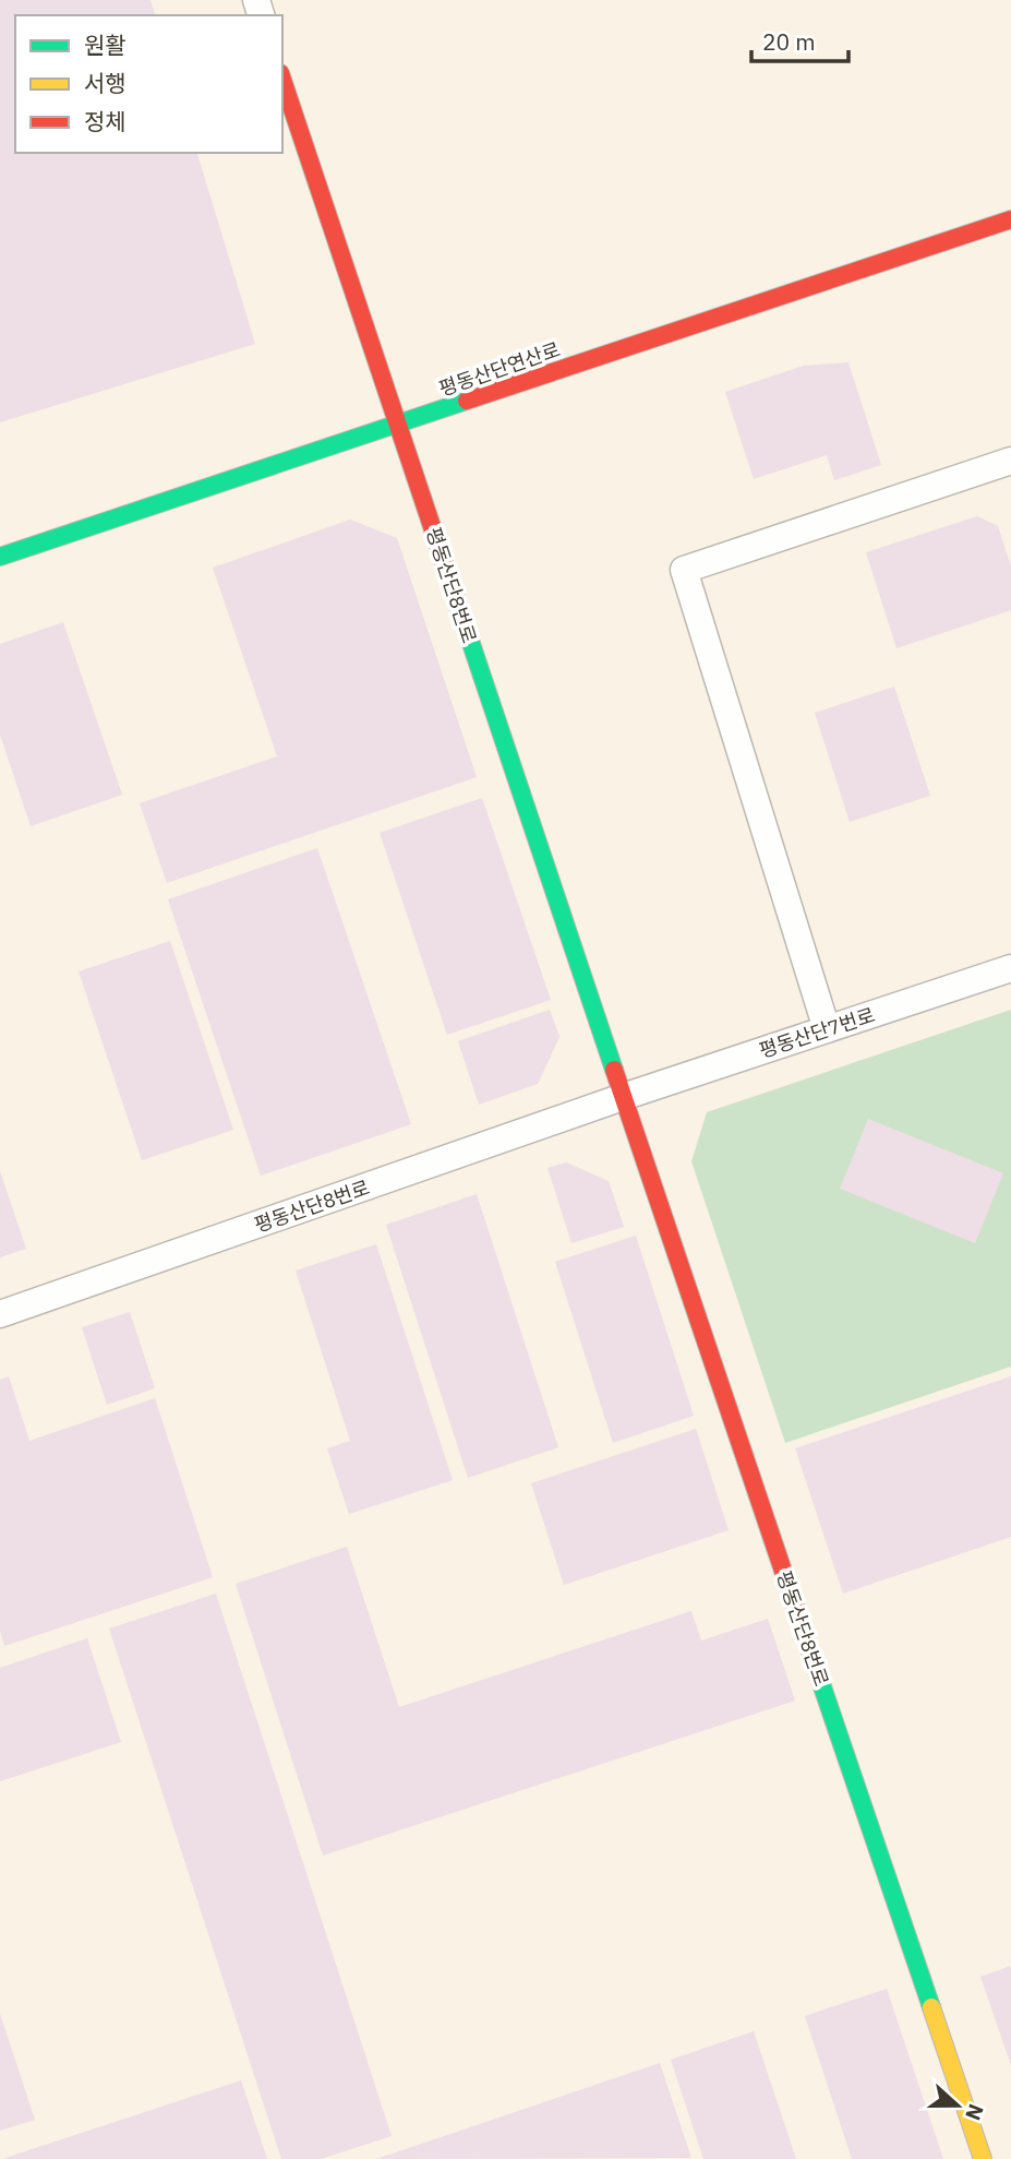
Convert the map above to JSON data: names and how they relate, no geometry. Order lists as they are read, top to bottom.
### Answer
{
  "streets": {
    "street": ["평동산단연산로", "평동산단8번로", "평동산단7번로"]
  },
  "crossings": [
    ["평동산단연산로", "평동산단8번로"],
    ["평동산단8번로", "평동산단7번로"]
  ],
  "legend": ["원활", "서행", "정체"],
  "scale_bar": "20 m",
  "north": "right"
}
